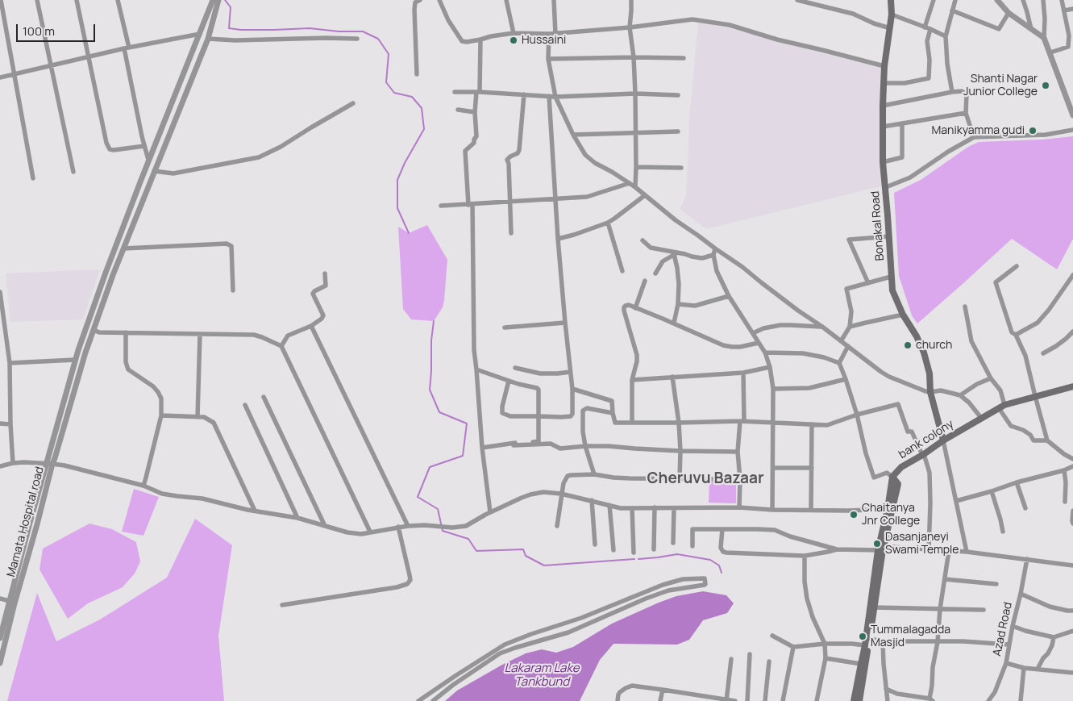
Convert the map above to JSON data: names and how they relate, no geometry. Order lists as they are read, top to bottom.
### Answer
{
  "streets": {
    "main road": ["Bonakal Road", "bank colony"],
    "street": ["Mamata Hospital road", "Azad Road"]
  },
  "crossings": [
    ["Bonakal Road", "bank colony"]
  ],
  "districts": ["Cheruvu Bazaar"],
  "water": ["Lakaram Lake Tankbund"],
  "places": [
    "Hussaini",
    "Shanti Nagar Junior College",
    "Manikyamma gudi",
    "church",
    "Chaitanya Jnr College",
    "Dasanjaneyi Swami Temple",
    "Tummalagadda Masjid"
  ],
  "scale_bar": "100 m"
}
